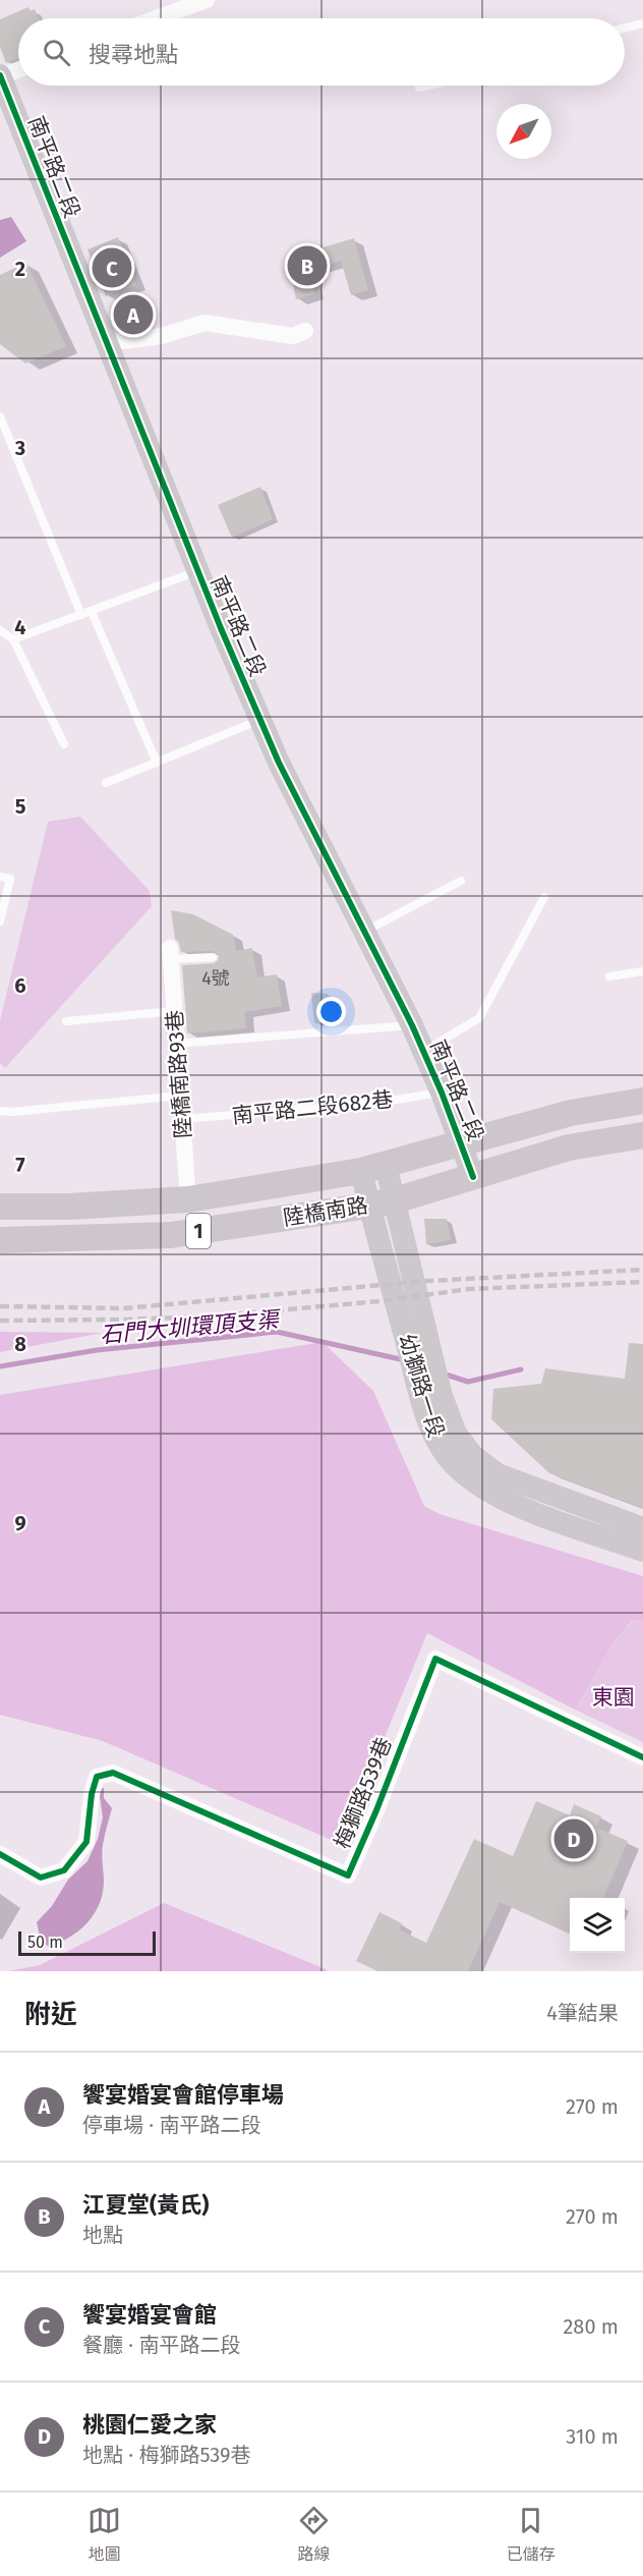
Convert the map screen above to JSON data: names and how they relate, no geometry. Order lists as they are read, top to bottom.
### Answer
{
  "streets": {
    "main road": ["陸橋南路", "1"],
    "street": [
      "南平路二段",
      "陸橋南路93巷",
      "幼獅路一段",
      "梅獅路539巷"
    ],
    "lane": ["南平路二段682巷"]
  },
  "crossings": [
    ["南平路二段", "南平路二段682巷"],
    ["南平路二段", "陸橋南路"],
    ["陸橋南路93巷", "南平路二段682巷"],
    ["陸橋南路93巷", "陸橋南路"],
    ["陸橋南路", "幼獅路一段"]
  ],
  "water": ["石門大圳環頂支渠"],
  "parks": ["東園"],
  "house_numbers": ["4號"],
  "scale_bar": "50 m",
  "north": "bottom left",
  "page": {
    "search": "搜尋地點",
    "pins": [
      "B",
      "C",
      "A",
      "D"
    ],
    "scale": "50 m",
    "heading": ["附近", "4筆結果"],
    "list": [
      {
        "mark": "A",
        "name": "饗宴婚宴會館停車場",
        "note": "停車場 · 南平路二段",
        "value": "270 m"
      },
      {
        "mark": "B",
        "name": "江夏堂(黃氏)",
        "note": "地點",
        "value": "270 m"
      },
      {
        "mark": "C",
        "name": "饗宴婚宴會館",
        "note": "餐廳 · 南平路二段",
        "value": "280 m"
      },
      {
        "mark": "D",
        "name": "桃園仁愛之家",
        "note": "地點 · 梅獅路539巷",
        "value": "310 m"
      }
    ],
    "nav": ["地圖", "路線", "已儲存"]
  },
  "grid": {
    "rows": [
      "2",
      "3",
      "4",
      "5",
      "6",
      "7",
      "8",
      "9"
    ]
  }
}
